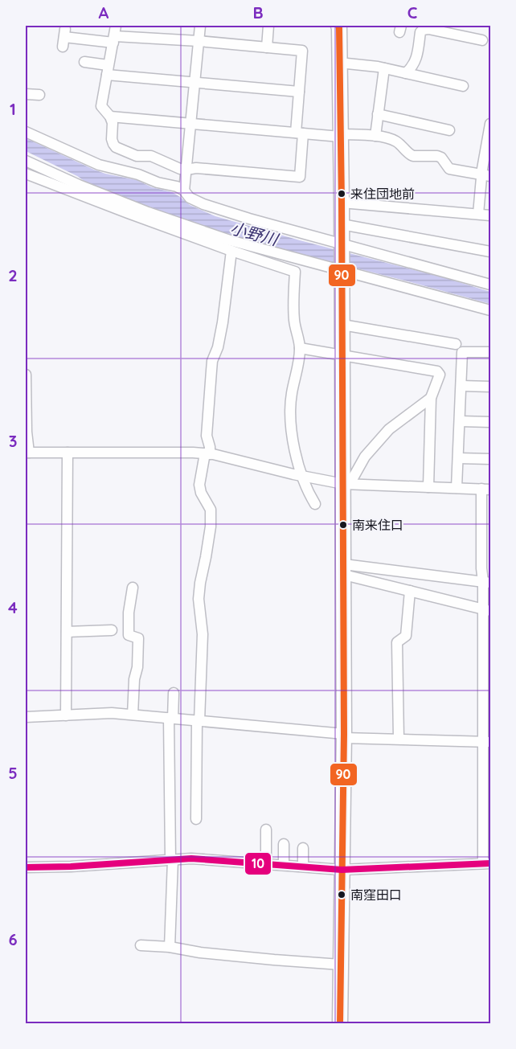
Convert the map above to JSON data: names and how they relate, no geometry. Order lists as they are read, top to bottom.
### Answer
{
  "water": ["小野川"],
  "places": ["来住団地前", "南来住口", "南窪田口"],
  "lines": ["transit line 90", "transit line 10"],
  "grid": {
    "columns": ["A", "B", "C"],
    "rows": [
      "1",
      "2",
      "3",
      "4",
      "5",
      "6"
    ]
  }
}
